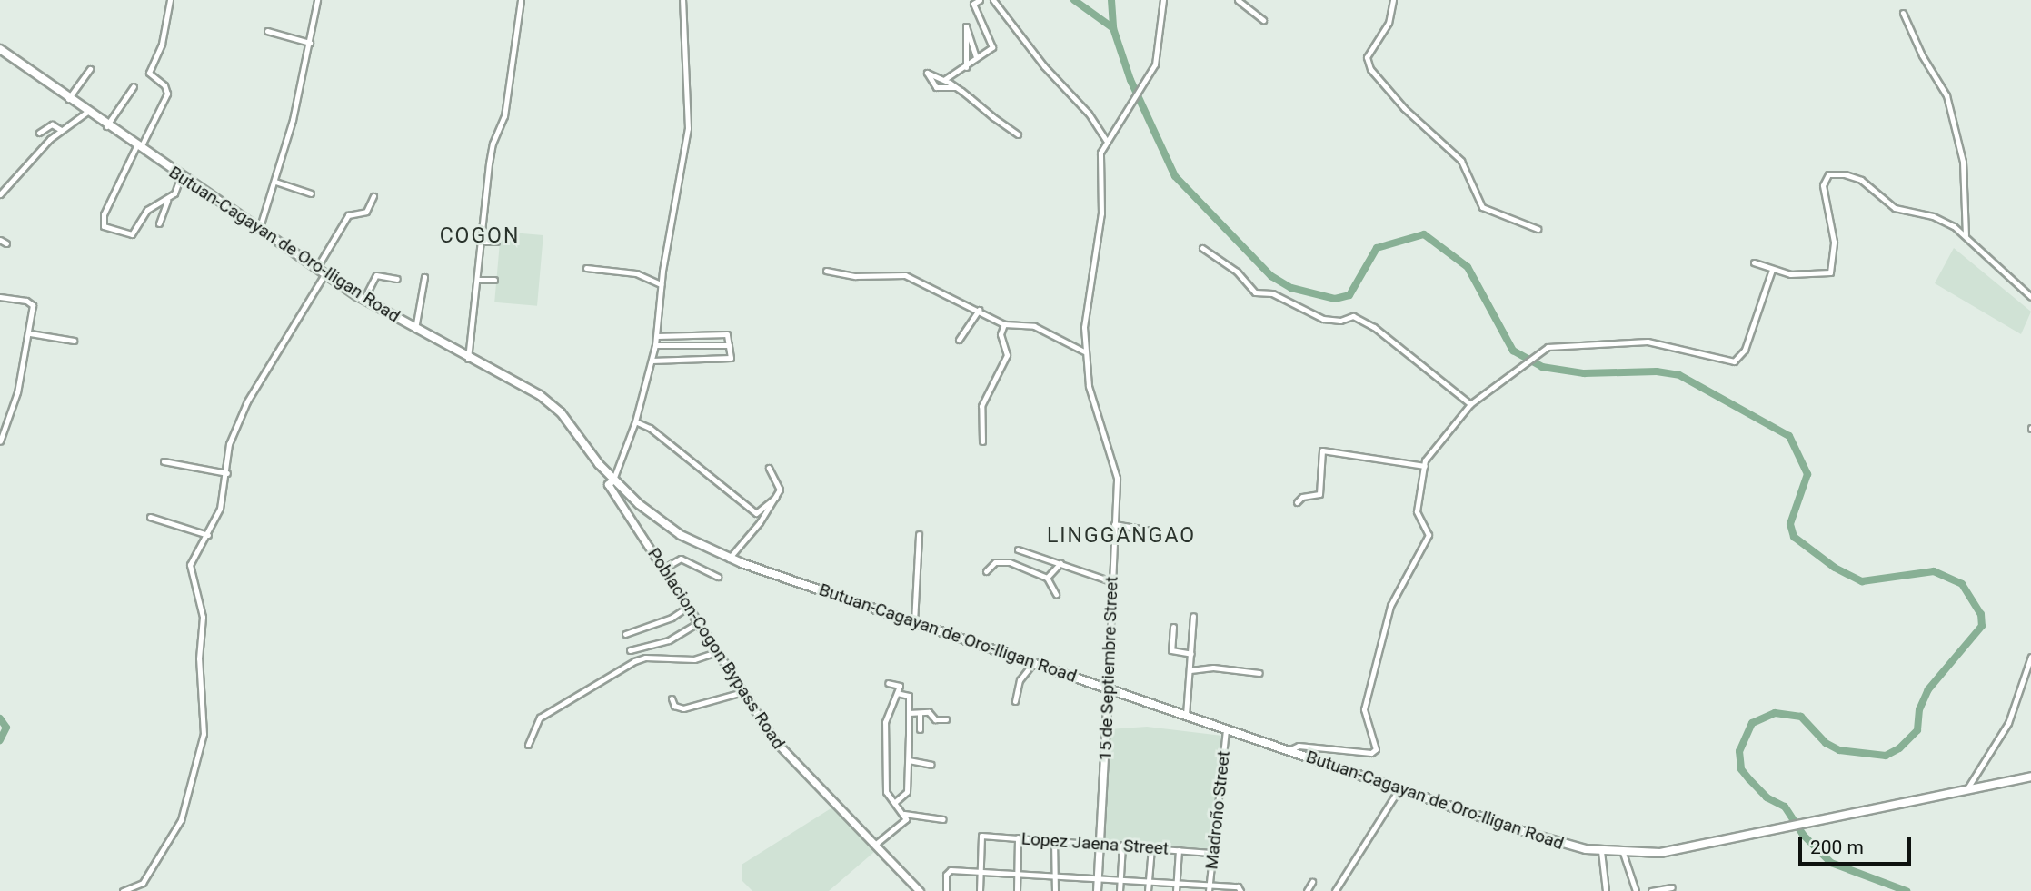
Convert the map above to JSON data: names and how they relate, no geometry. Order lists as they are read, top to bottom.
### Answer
{
  "streets": {
    "highway": ["Butuan-Cagayan de Oro-Iligan Road"],
    "main road": ["Poblacion-Cogon Bypass Road", "15 de Septiembre Street"],
    "street": ["Madroño Street", "Lopez Jaena Street"]
  },
  "crossings": [
    ["Butuan-Cagayan de Oro-Iligan Road", "Poblacion-Cogon Bypass Road"],
    ["Butuan-Cagayan de Oro-Iligan Road", "15 de Septiembre Street"],
    ["Butuan-Cagayan de Oro-Iligan Road", "Madroño Street"],
    ["15 de Septiembre Street", "Lopez Jaena Street"],
    ["Madroño Street", "Lopez Jaena Street"]
  ],
  "districts": ["COGON", "LINGGANGAO"],
  "scale_bar": "200 m"
}
